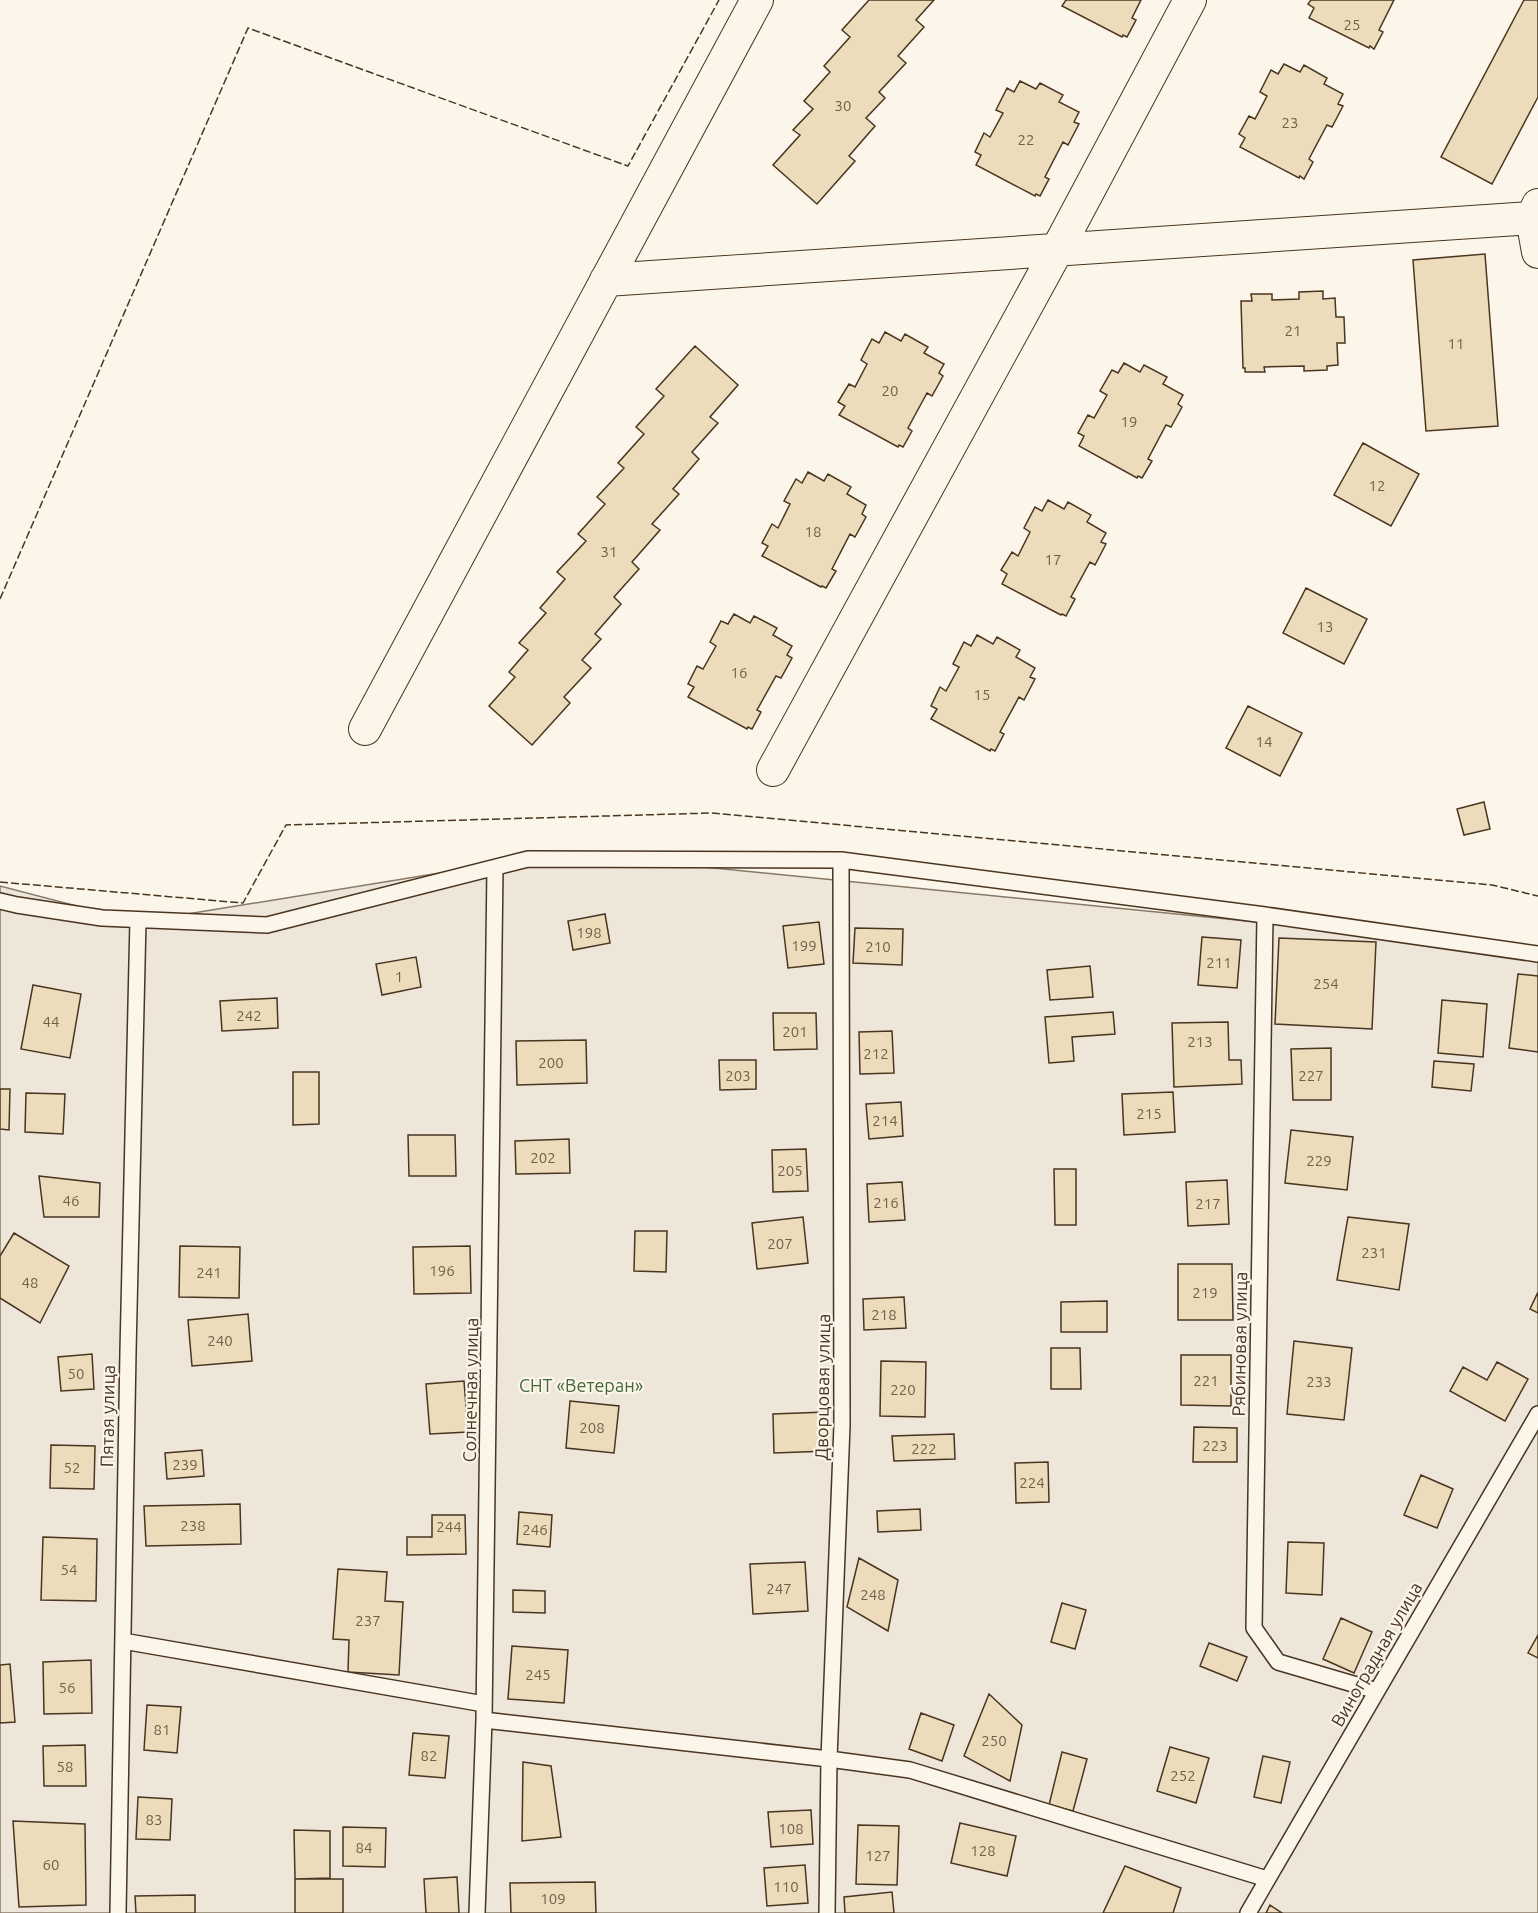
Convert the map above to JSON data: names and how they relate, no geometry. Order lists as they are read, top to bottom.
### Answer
{
  "streets": {
    "lane": [
      "Рябиновая улица",
      "Дворцовая улица",
      "Солнечная улица",
      "Пятая улица",
      "Виноградная улица"
    ]
  },
  "crossings": [
    ["Рябиновая улица", "Виноградная улица"]
  ],
  "parks": ["СНТ «Ветеран»"],
  "house_numbers": [
    "25",
    "30",
    "23",
    "22",
    "21",
    "11",
    "20",
    "19",
    "12",
    "18",
    "31",
    "17",
    "13",
    "16",
    "15",
    "14",
    "198",
    "199",
    "210",
    "211",
    "1",
    "254",
    "242",
    "44",
    "201",
    "213",
    "212",
    "200",
    "203",
    "227",
    "215",
    "214",
    "202",
    "229",
    "205",
    "46",
    "216",
    "217",
    "207",
    "231",
    "196",
    "241",
    "48",
    "219",
    "218",
    "240",
    "50",
    "221",
    "233",
    "220",
    "208",
    "223",
    "222",
    "239",
    "52",
    "224",
    "238",
    "244",
    "246",
    "54",
    "247",
    "248",
    "237",
    "245",
    "56",
    "81",
    "250",
    "82",
    "58",
    "252",
    "83",
    "108",
    "84",
    "128",
    "127",
    "60",
    "110",
    "109"
  ]
}
